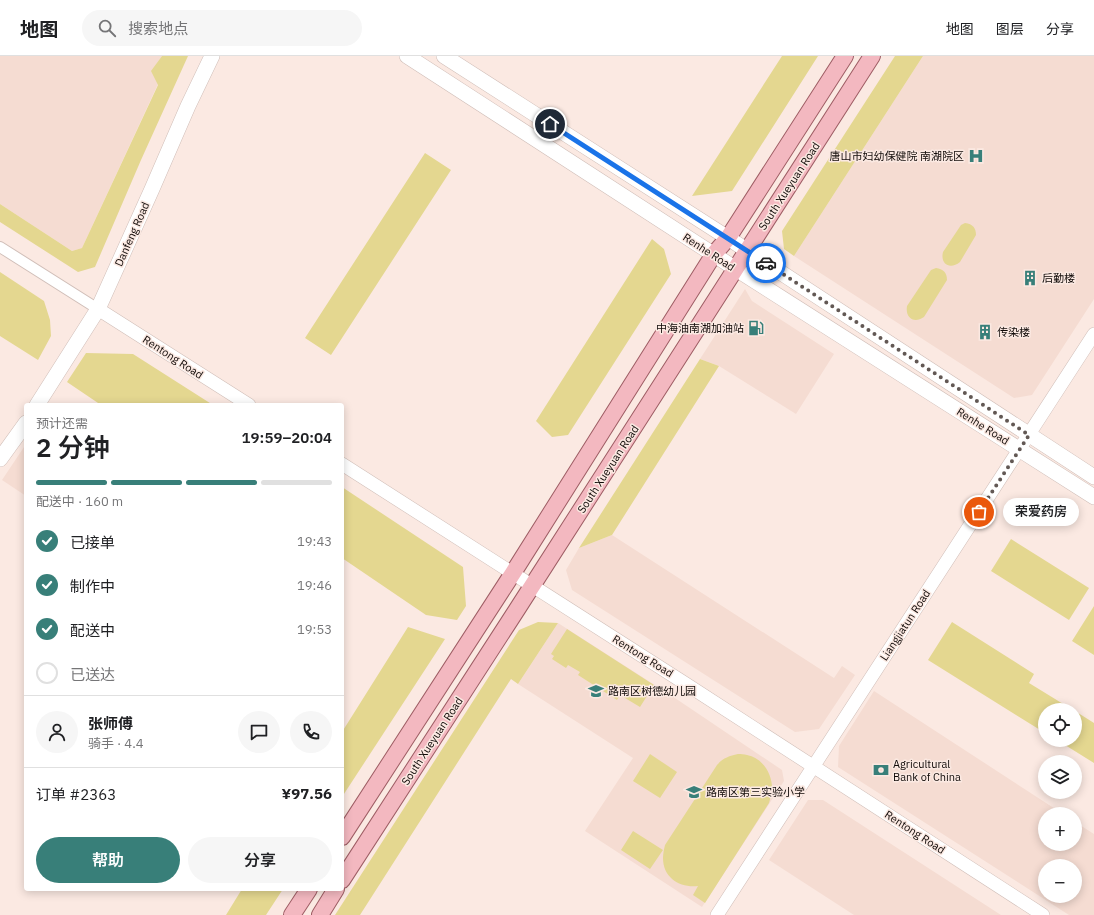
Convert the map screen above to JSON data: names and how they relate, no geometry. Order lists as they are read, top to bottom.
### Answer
{
  "streets": {
    "main road": ["South Xueyuan Road", "Danfeng Road", "Renhe Road"],
    "street": ["Rentong Road", "Liangjiatun Road"]
  },
  "crossings": [
    ["South Xueyuan Road", "Renhe Road"],
    ["South Xueyuan Road", "Rentong Road"],
    ["Danfeng Road", "Rentong Road"],
    ["Renhe Road", "Liangjiatun Road"],
    ["Rentong Road", "Liangjiatun Road"]
  ],
  "places": {
    "hospital": ["唐山市妇幼保健院 南湖院区"],
    "building": ["后勤楼", "传染楼"],
    "fuel station": ["中海油南湖加油站"],
    "other": ["荣爱药房"],
    "school or university": ["路南区树德幼儿园", "路南区第三实验小学"],
    "bank": ["Agricultural Bank of China"]
  },
  "page": {
    "header": "地图",
    "search": "搜索地点",
    "nav": ["地图", "图层", "分享"],
    "heading": ["2 分钟", "预计还需", "19:59–20:04"],
    "panel": [
      "张师傅",
      "骑手 · 4.4",
      "订单 #2363",
      "¥97.56"
    ],
    "bar": "配送中 · 160 m",
    "bubble": "荣爱药房",
    "list": [
      ["已接单", "19:43"],
      ["制作中", "19:46"],
      ["配送中", "19:53"],
      "已送达"
    ],
    "map_buttons": ["+", "−"],
    "buttons": ["帮助", "分享"]
  }
}
